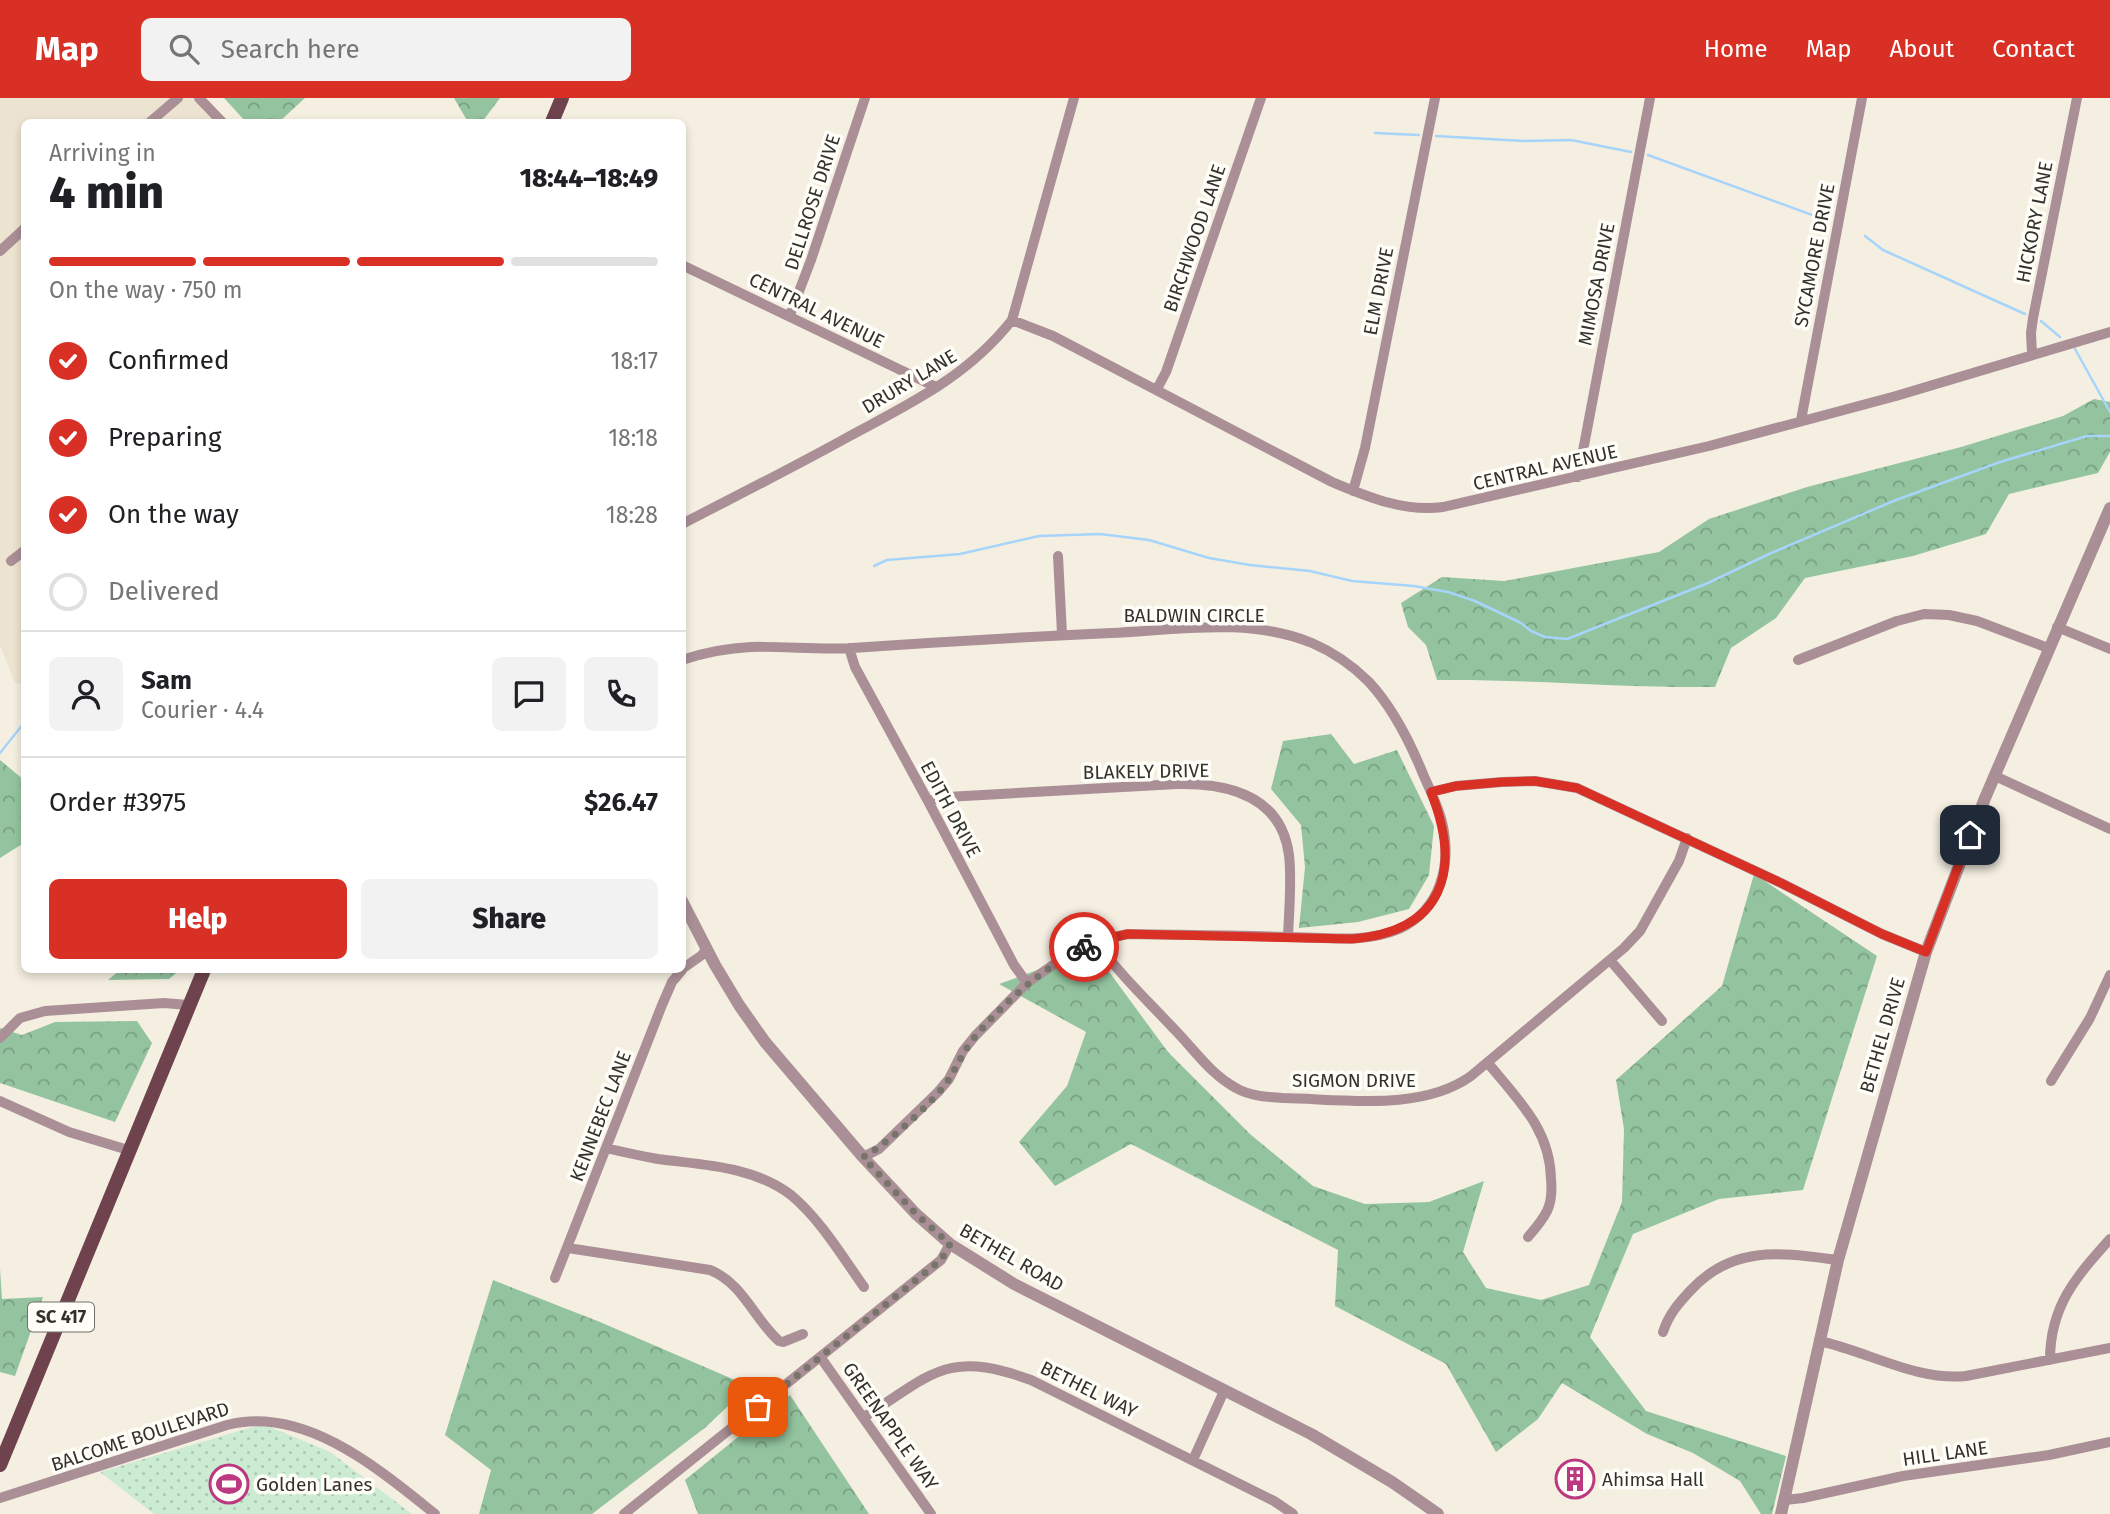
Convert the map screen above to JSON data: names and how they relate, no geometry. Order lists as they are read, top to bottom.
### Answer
{
  "streets": {
    "main road": ["SC 417"],
    "street": [
      "DELLROSE DRIVE",
      "HICKORY LANE",
      "BIRCHWOOD LANE",
      "SYCAMORE DRIVE",
      "MIMOSA DRIVE",
      "ELM DRIVE",
      "CENTRAL AVENUE",
      "DRURY LANE",
      "BALDWIN CIRCLE",
      "BLAKELY DRIVE",
      "EDITH DRIVE",
      "BETHEL DRIVE",
      "SIGMON DRIVE",
      "KENNEBEC LANE",
      "BETHEL ROAD",
      "BETHEL WAY",
      "GREENAPPLE WAY",
      "BALCOME BOULEVARD",
      "HILL LANE"
    ]
  },
  "crossings": [
    ["DELLROSE DRIVE", "CENTRAL AVENUE"],
    ["HICKORY LANE", "CENTRAL AVENUE"],
    ["BIRCHWOOD LANE", "CENTRAL AVENUE"],
    ["SYCAMORE DRIVE", "CENTRAL AVENUE"],
    ["MIMOSA DRIVE", "CENTRAL AVENUE"],
    ["ELM DRIVE", "CENTRAL AVENUE"],
    ["CENTRAL AVENUE", "DRURY LANE"],
    ["BALDWIN CIRCLE", "BLAKELY DRIVE"],
    ["BALDWIN CIRCLE", "EDITH DRIVE"],
    ["BALDWIN CIRCLE", "SIGMON DRIVE"],
    ["BALDWIN CIRCLE", "BETHEL ROAD"],
    ["BLAKELY DRIVE", "EDITH DRIVE"],
    ["BETHEL DRIVE", "HILL LANE"],
    ["KENNEBEC LANE", "BETHEL ROAD"],
    ["BETHEL WAY", "GREENAPPLE WAY"]
  ],
  "places": {
    "building": ["Ahimsa Hall"],
    "sports": ["Golden Lanes"]
  },
  "page": {
    "header": "Map",
    "search": "Search here",
    "nav": [
      "Home",
      "Map",
      "About",
      "Contact"
    ],
    "heading": ["4 min", "Arriving in", "18:44–18:49"],
    "panel": [
      "Sam",
      "Courier · 4.4",
      "Order #3975",
      "$26.47"
    ],
    "bar": "On the way · 750 m",
    "list": [
      ["Confirmed", "18:17"],
      ["Preparing", "18:18"],
      ["On the way", "18:28"],
      "Delivered"
    ],
    "buttons": ["Help", "Share"]
  }
}
